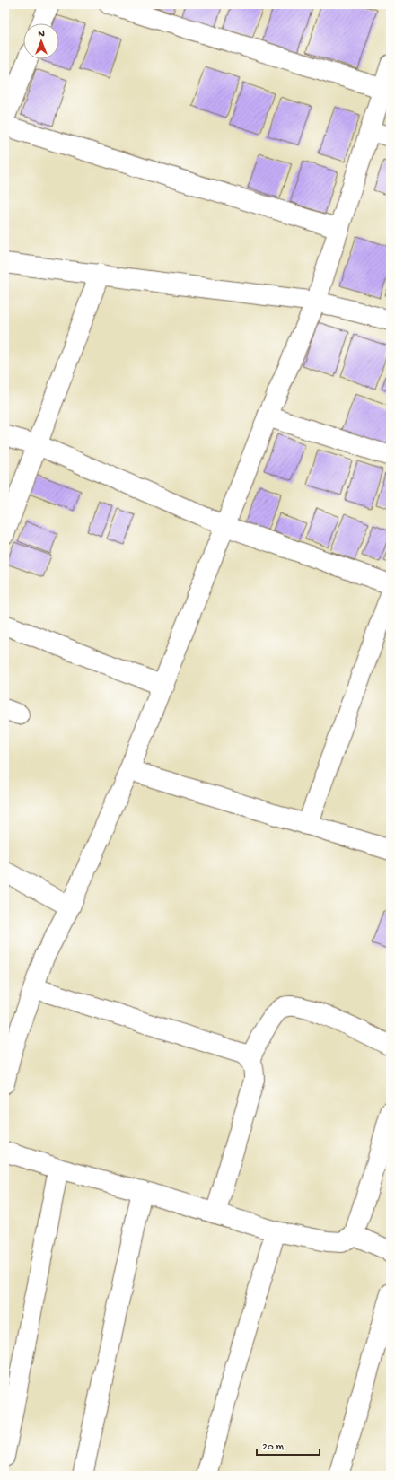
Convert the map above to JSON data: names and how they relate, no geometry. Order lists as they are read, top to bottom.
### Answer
{
  "scale_bar": "20 m",
  "north": "top"
}
